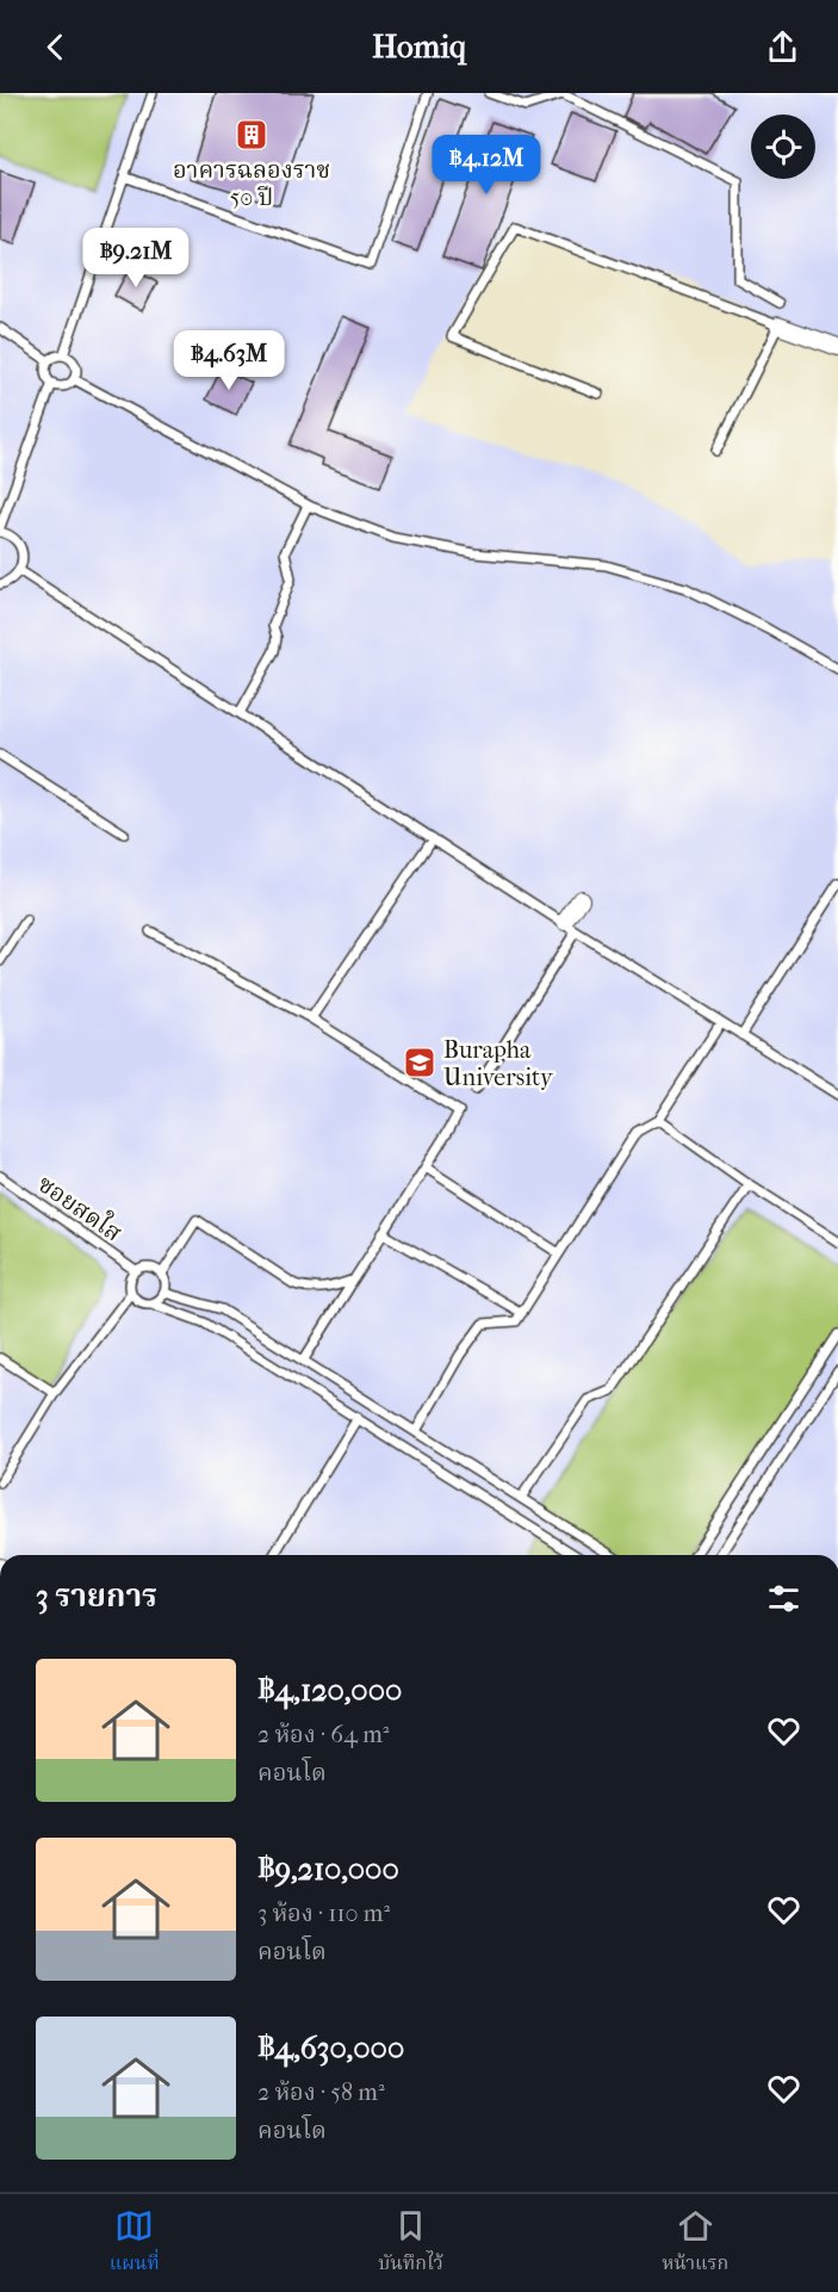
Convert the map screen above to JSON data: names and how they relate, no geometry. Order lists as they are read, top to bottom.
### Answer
{
  "streets": {
    "lane": ["ซอยสดใส"]
  },
  "places": {
    "building": ["อาคารฉลองราช 50 ปี"],
    "school or university": ["Burapha University"]
  },
  "page": {
    "header": "Homiq",
    "price": ["฿4.12M", "฿9.21M", "฿4.63M"],
    "heading": "3 รายการ",
    "list": [
      {
        "name": "฿4,120,000",
        "note": "2 ห้อง · 64 m² · คอนโด"
      },
      {
        "name": "฿9,210,000",
        "note": "3 ห้อง · 110 m² · คอนโด"
      },
      {
        "name": "฿4,630,000",
        "note": "2 ห้อง · 58 m² · คอนโด"
      }
    ],
    "tabs": ["แผนที่", "บันทึกไว้", "หน้าแรก"]
  }
}
